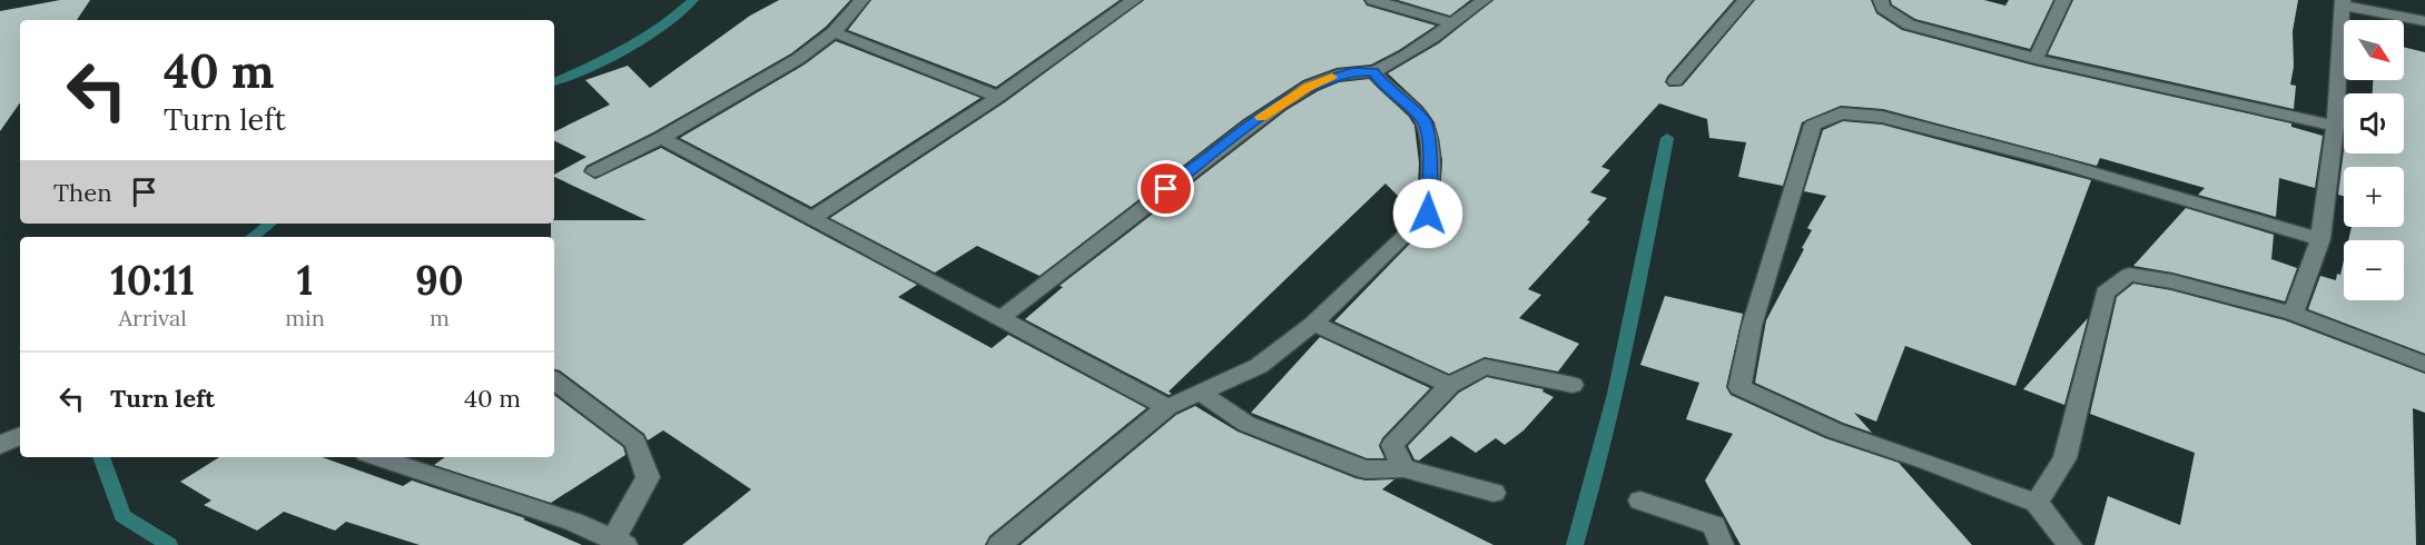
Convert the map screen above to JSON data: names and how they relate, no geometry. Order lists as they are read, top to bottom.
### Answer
{
  "north": "bottom right",
  "page": {
    "map_buttons": ["+", "−"],
    "turn": ["40 m", "Turn left"],
    "then": "Then",
    "eta": [
      "10:11",
      "Arrival",
      "1",
      "min",
      "90",
      "m"
    ],
    "list": [
      {
        "name": "Turn left",
        "value": "40 m"
      }
    ]
  }
}
